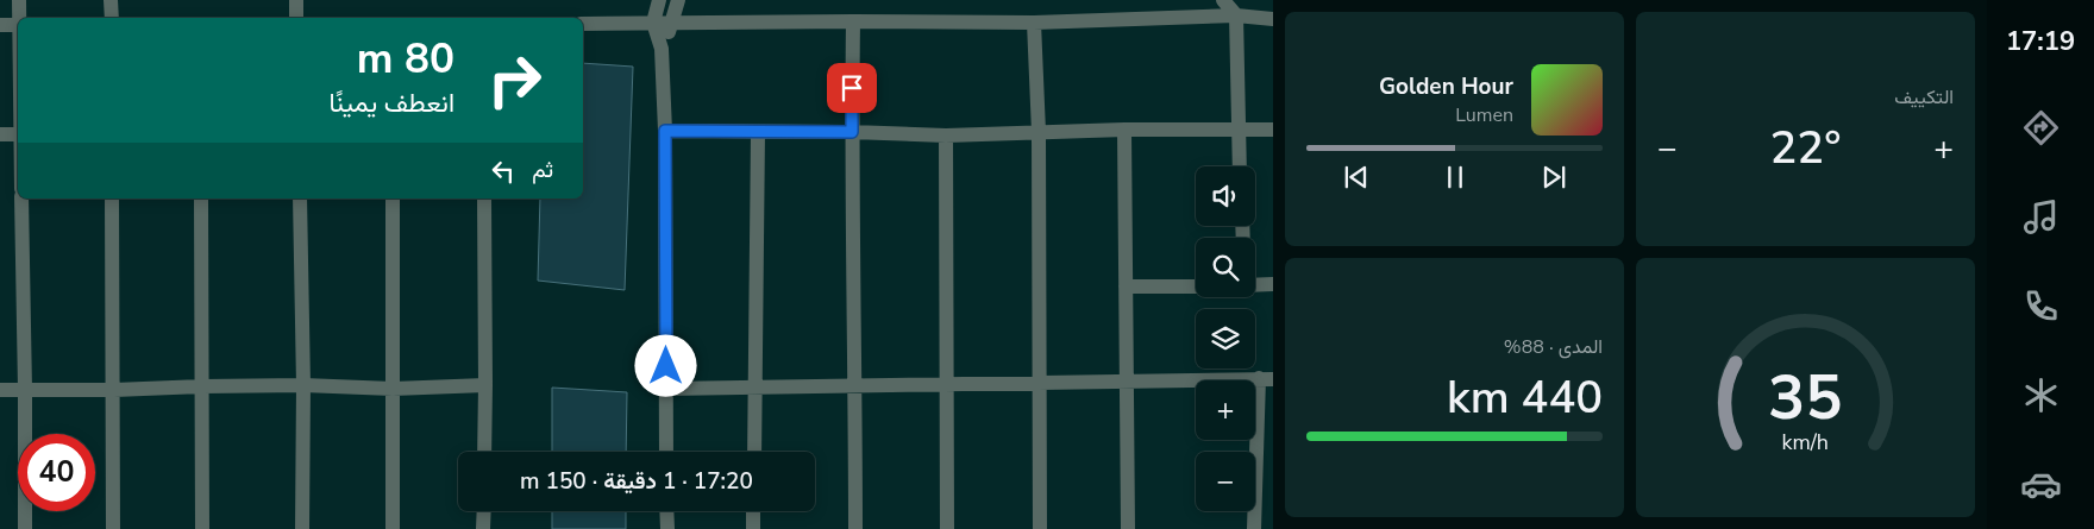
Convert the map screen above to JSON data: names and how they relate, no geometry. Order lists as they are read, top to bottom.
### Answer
{
  "page": {
    "tabs": "17:19",
    "tile": [
      "التكييف",
      ["المدى · 88%", "440 km"]
    ],
    "turn": ["80 m", "انعطف يمينًا"],
    "song": ["Golden Hour", "Lumen"],
    "heat": ["−", "22°", "+"],
    "then": "ثم",
    "map_buttons": ["+", "−"],
    "limit": "40",
    "trip": "17:20 · 1 دقيقة · 150 m",
    "gauge": ["35", "km/h"]
  }
}
